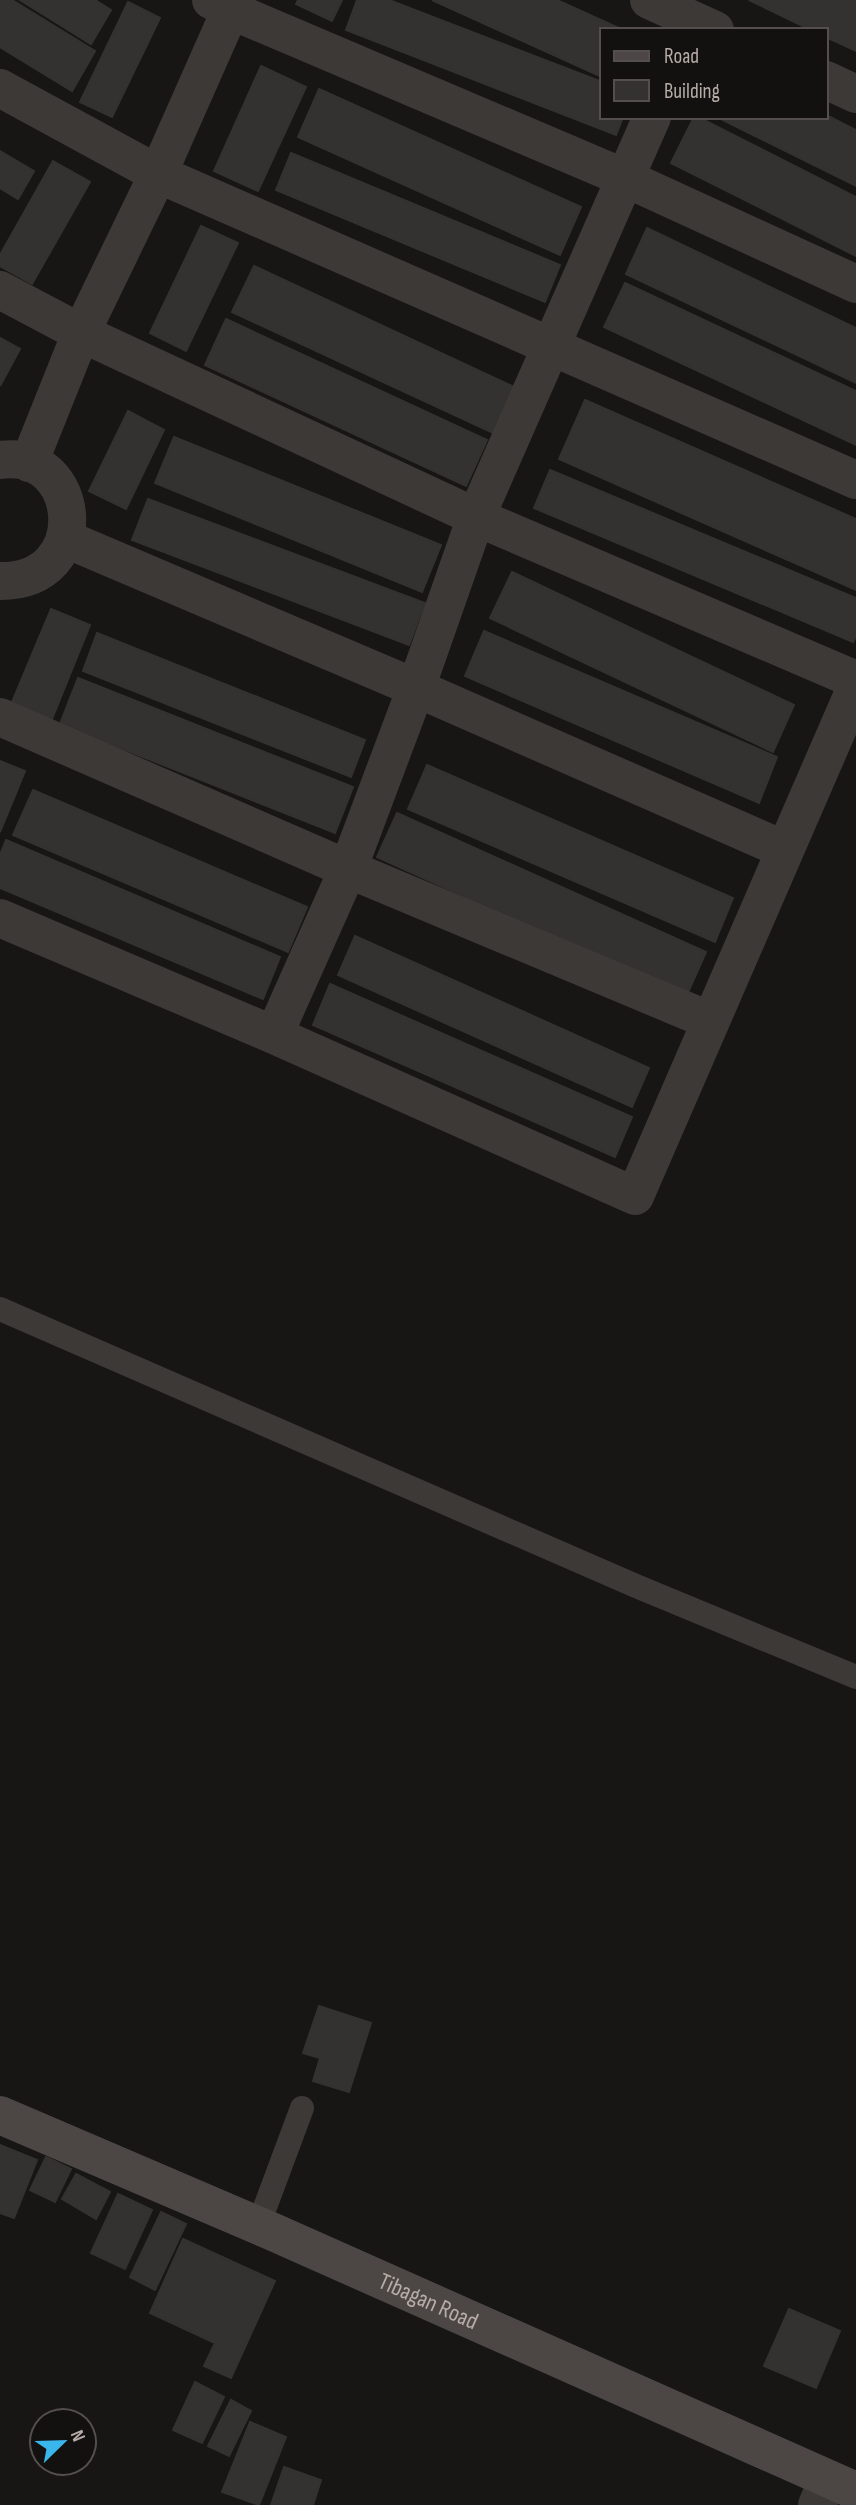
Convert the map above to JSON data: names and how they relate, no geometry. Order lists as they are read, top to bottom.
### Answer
{
  "streets": {
    "main road": ["Tibagan Road"]
  },
  "legend": ["Road", "Building"],
  "north": "top right"
}
